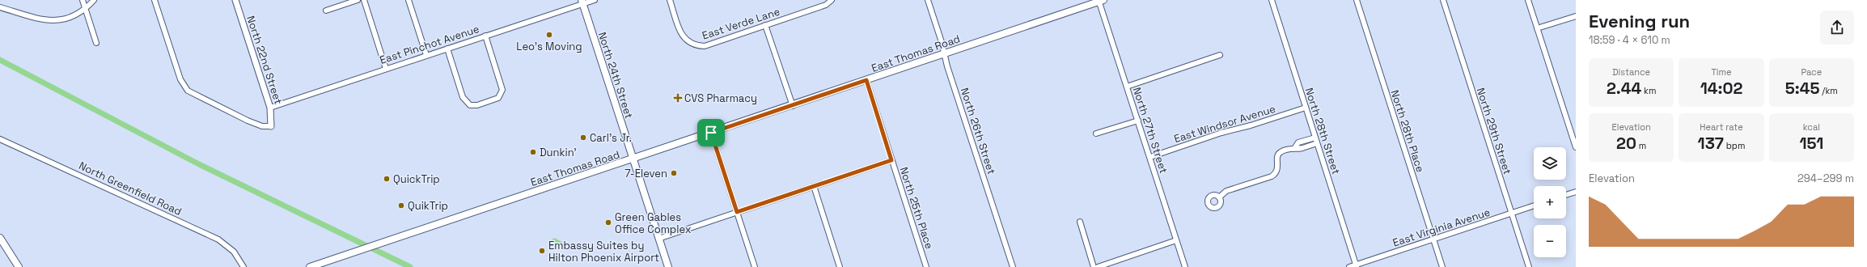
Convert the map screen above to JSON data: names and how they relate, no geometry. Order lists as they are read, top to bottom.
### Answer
{
  "streets": {
    "main road": ["East Thomas Road", "North 24th Street"],
    "street": [
      "East Verde Lane",
      "East Pinchot Avenue",
      "North 22nd Street",
      "East Windsor Avenue",
      "North 27th Street",
      "North 26th Street",
      "North 28th Street",
      "North 28th Place",
      "North 29th Street",
      "North Greenfield Road",
      "North 25th Place",
      "East Virginia Avenue"
    ]
  },
  "crossings": [
    ["East Pinchot Avenue", "North 22nd Street"],
    ["East Pinchot Avenue", "North 24th Street"],
    ["East Thomas Road", "North 24th Street"],
    ["East Thomas Road", "North 27th Street"],
    ["East Thomas Road", "North 26th Street"],
    ["East Thomas Road", "North 25th Place"],
    ["East Windsor Avenue", "North 27th Street"],
    ["East Windsor Avenue", "North 28th Street"],
    ["North 28th Street", "East Virginia Avenue"],
    ["North 28th Place", "East Virginia Avenue"],
    ["North 29th Street", "East Virginia Avenue"]
  ],
  "places": {
    "other": [
      "Leo's Moving",
      "Carl's Jr.",
      "Dunkin'",
      "7-Eleven",
      "QuickTrip",
      "QuikTrip",
      "Green Gables Office Complex",
      "Embassy Suites by Hilton Phoenix Airport"
    ],
    "health": ["CVS Pharmacy"]
  },
  "page": {
    "heading": ["Evening run", "18:59 · 4 × 610 m"],
    "stats": [
      ["Distance", "2.44 km"],
      ["Time", "14:02"],
      ["Pace", "5:45 /km"],
      ["Elevation", "20 m"],
      ["Heart rate", "137 bpm"],
      ["kcal", "151"]
    ],
    "map_buttons": ["+", "−"],
    "chart": ["Elevation", "294–299 m"]
  }
}
